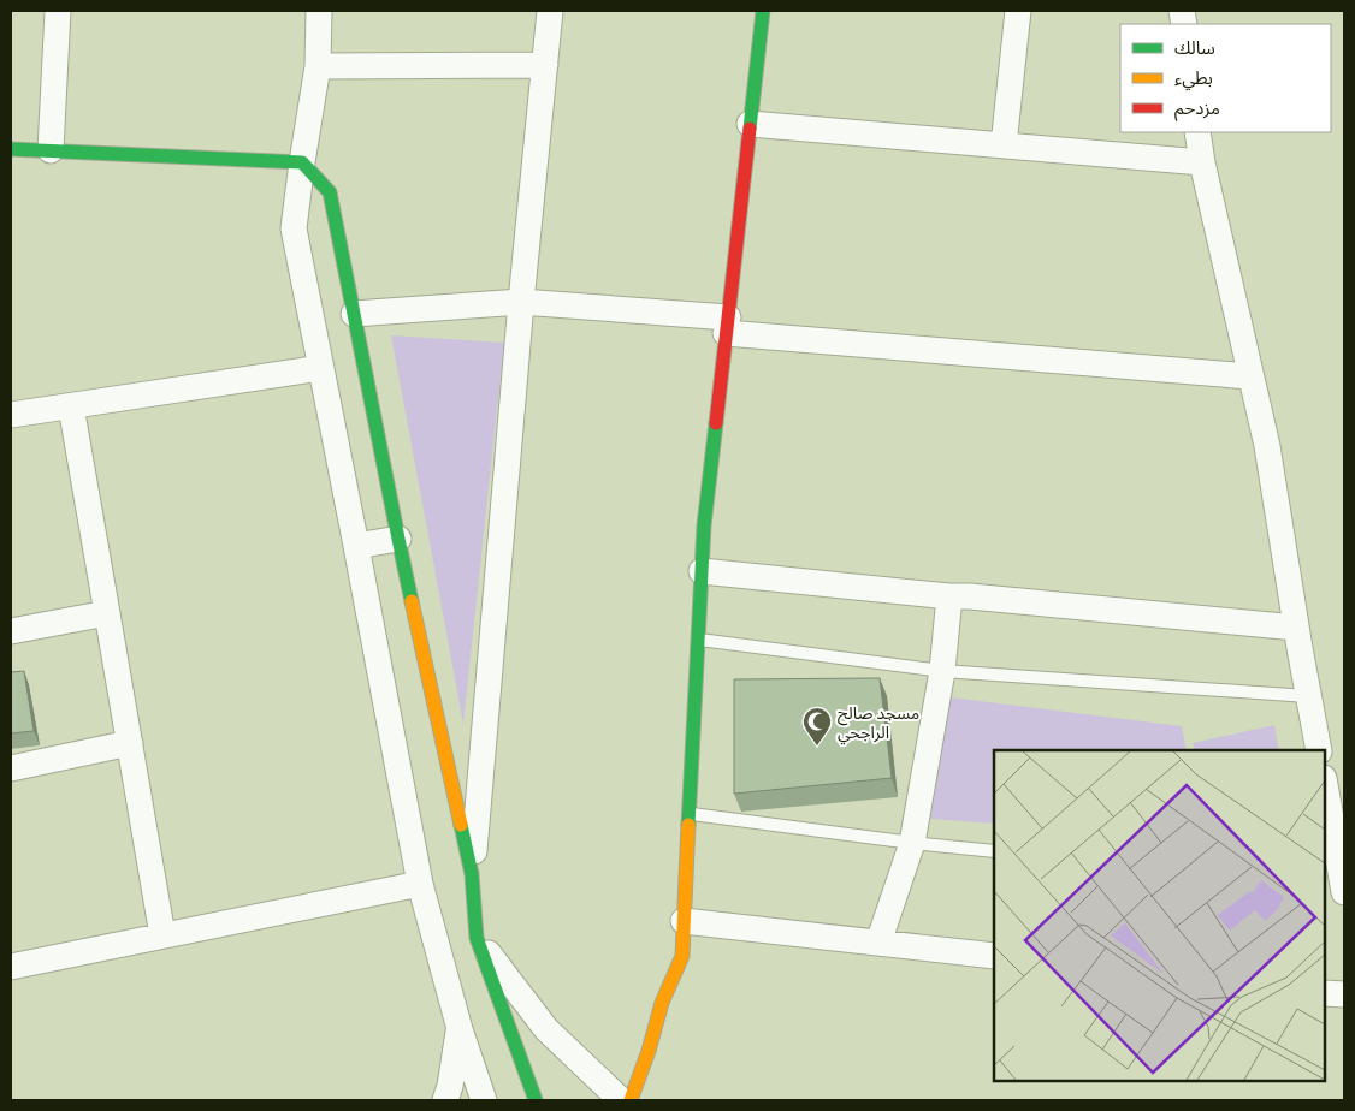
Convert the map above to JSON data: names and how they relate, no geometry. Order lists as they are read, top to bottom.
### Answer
{
  "places": {
    "mosque": ["مسجد صالح الراجحي"]
  },
  "legend": ["سالك", "بطيء", "مزدحم"]
}
